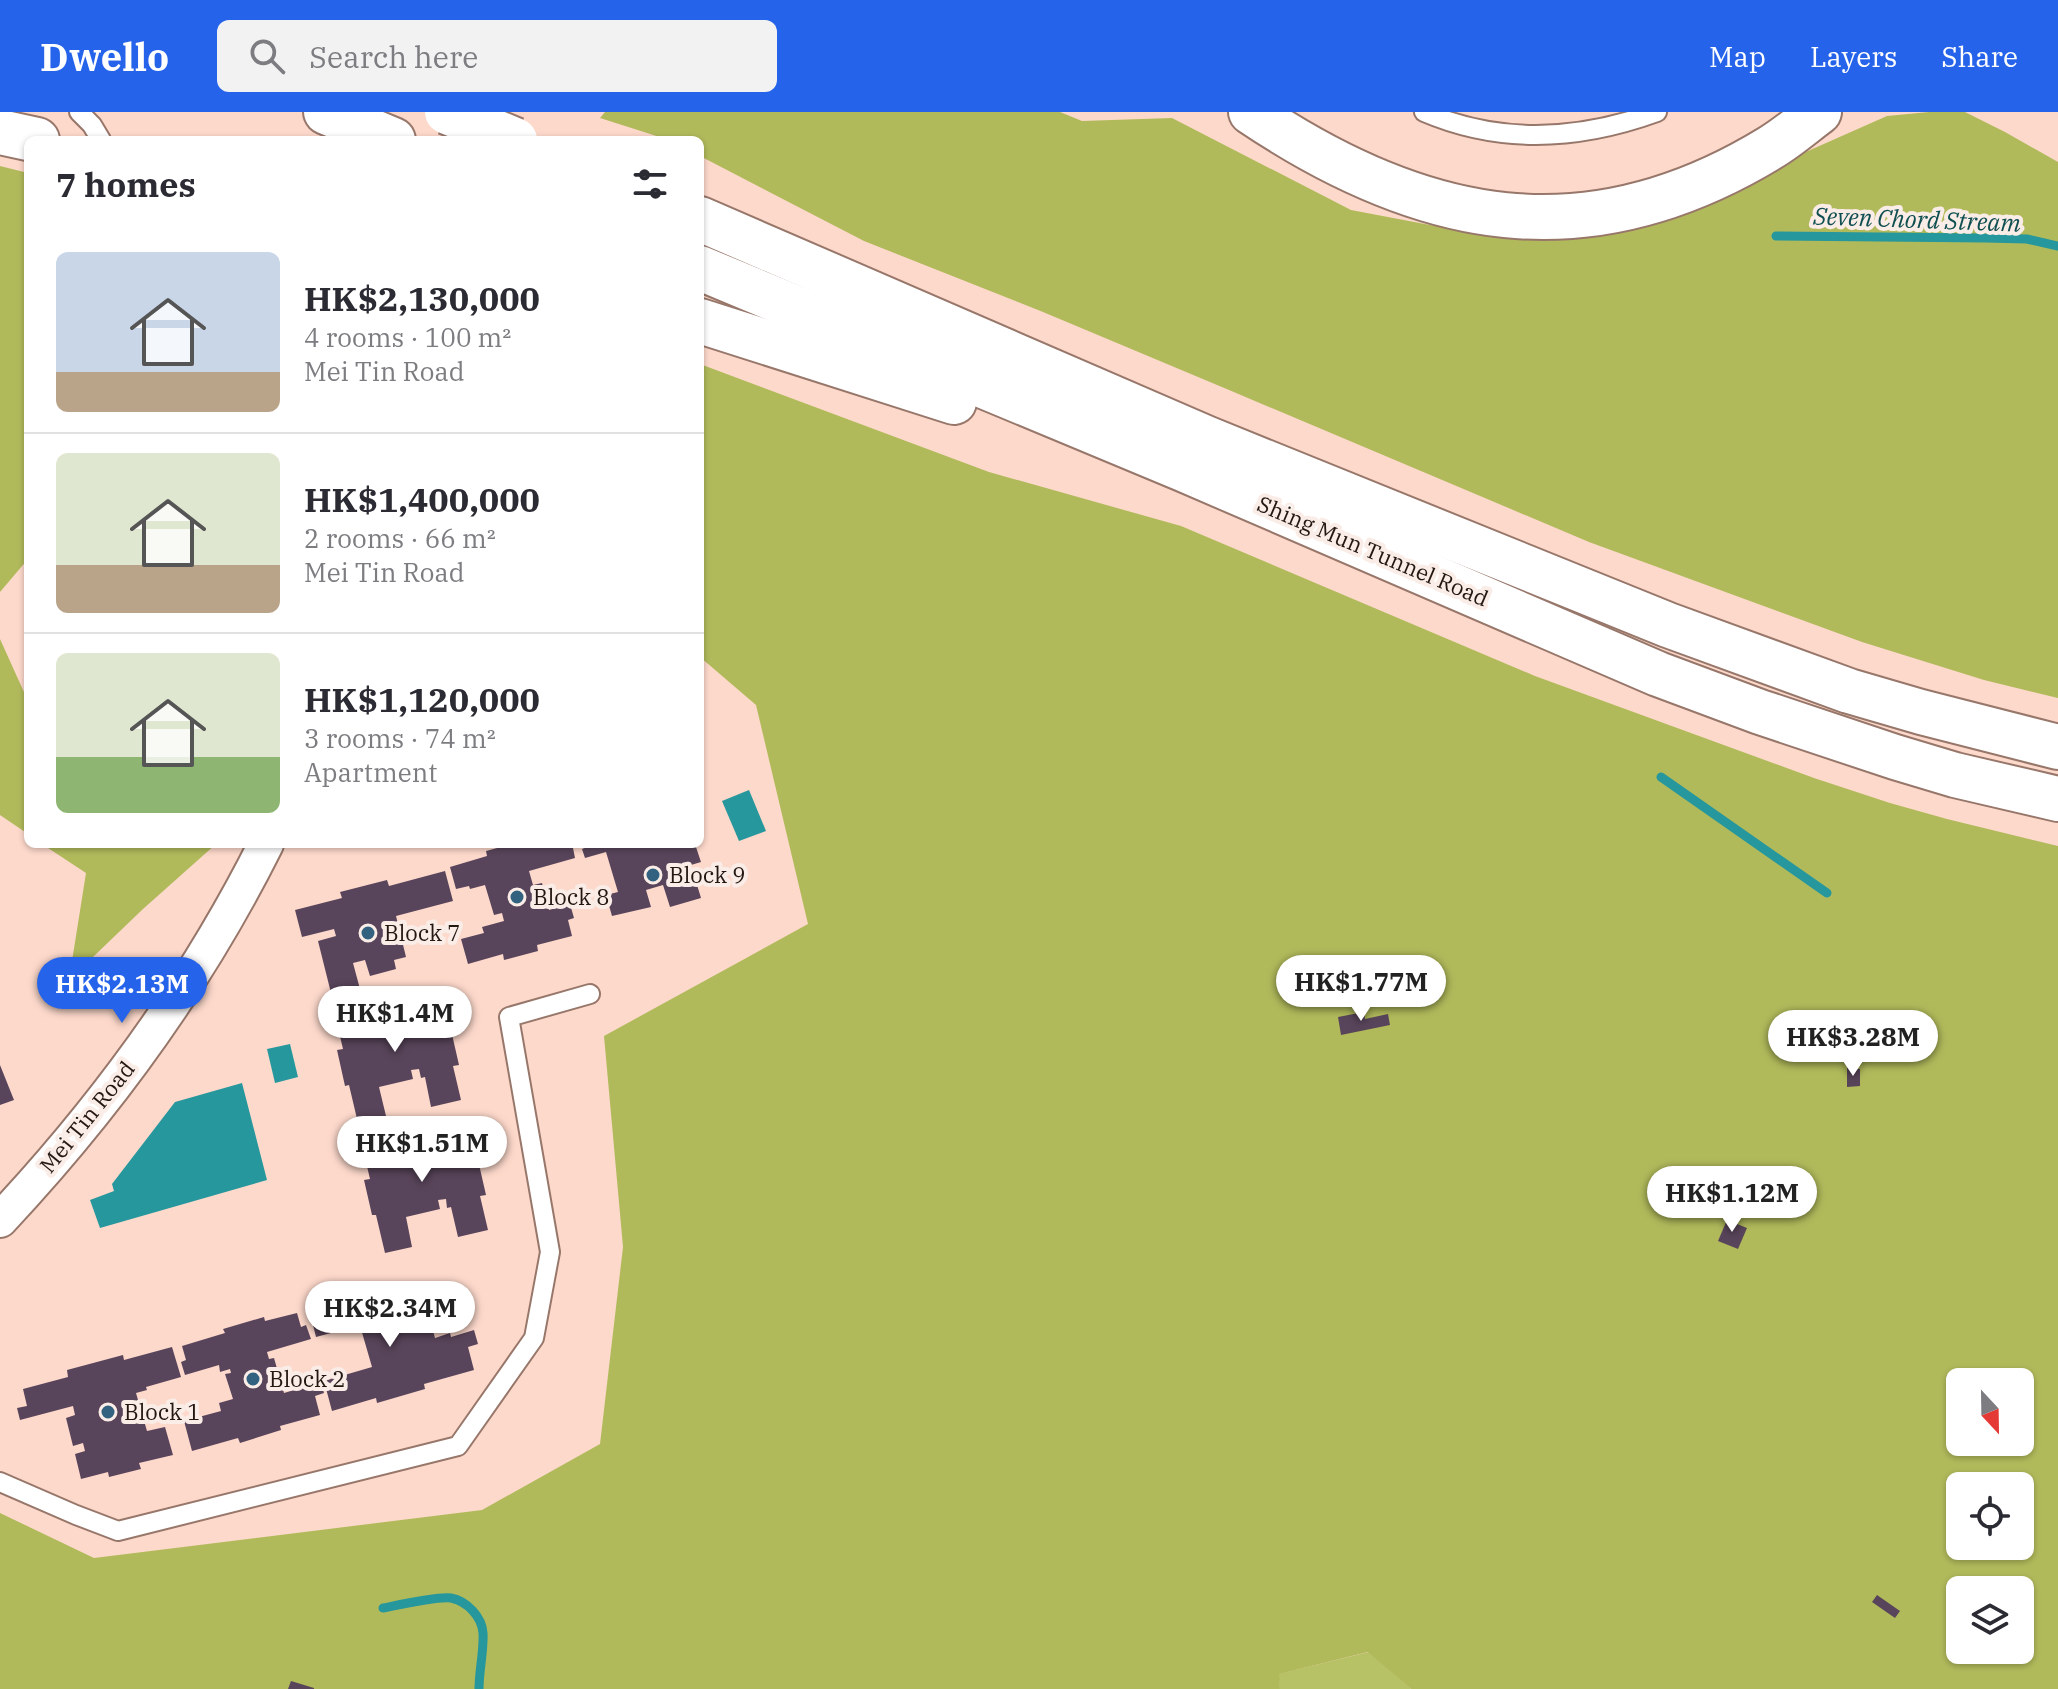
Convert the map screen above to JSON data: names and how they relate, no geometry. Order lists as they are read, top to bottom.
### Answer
{
  "streets": {
    "main road": ["Shing Mun Tunnel Road"],
    "street": ["Mei Tin Road"]
  },
  "water": ["Seven Chord Stream"],
  "places": [
    "Block 9",
    "Block 8",
    "Block 7",
    "Block 2",
    "Block 1"
  ],
  "north": "bottom",
  "page": {
    "header": "Dwello",
    "search": "Search here",
    "nav": ["Map", "Layers", "Share"],
    "heading": "7 homes",
    "list": [
      {
        "name": "HK$2,130,000",
        "note": "4 rooms · 100 m² · Mei Tin Road"
      },
      {
        "name": "HK$1,400,000",
        "note": "2 rooms · 66 m² · Mei Tin Road"
      },
      {
        "name": "HK$1,120,000",
        "note": "3 rooms · 74 m² · Apartment"
      }
    ],
    "price": [
      "HK$1.77M",
      "HK$2.13M",
      "HK$1.4M",
      "HK$3.28M",
      "HK$1.51M",
      "HK$1.12M",
      "HK$2.34M"
    ]
  }
}
